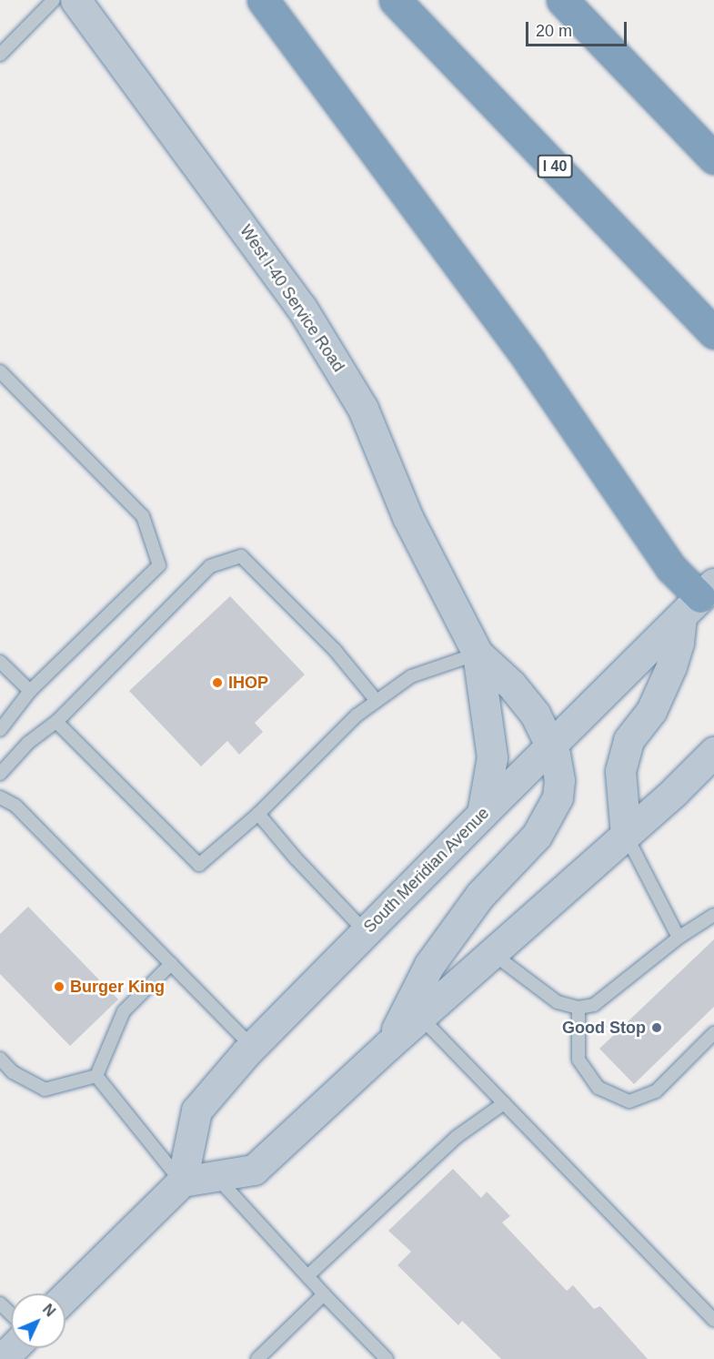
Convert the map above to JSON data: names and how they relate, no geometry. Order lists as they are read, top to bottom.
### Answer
{
  "streets": {
    "highway": ["I 40"],
    "main road": ["West I-40 Service Road", "South Meridian Avenue"]
  },
  "crossings": [
    ["West I-40 Service Road", "South Meridian Avenue"]
  ],
  "places": ["IHOP", "Burger King", "Good Stop"],
  "scale_bar": "20 m",
  "north": "top right"
}
